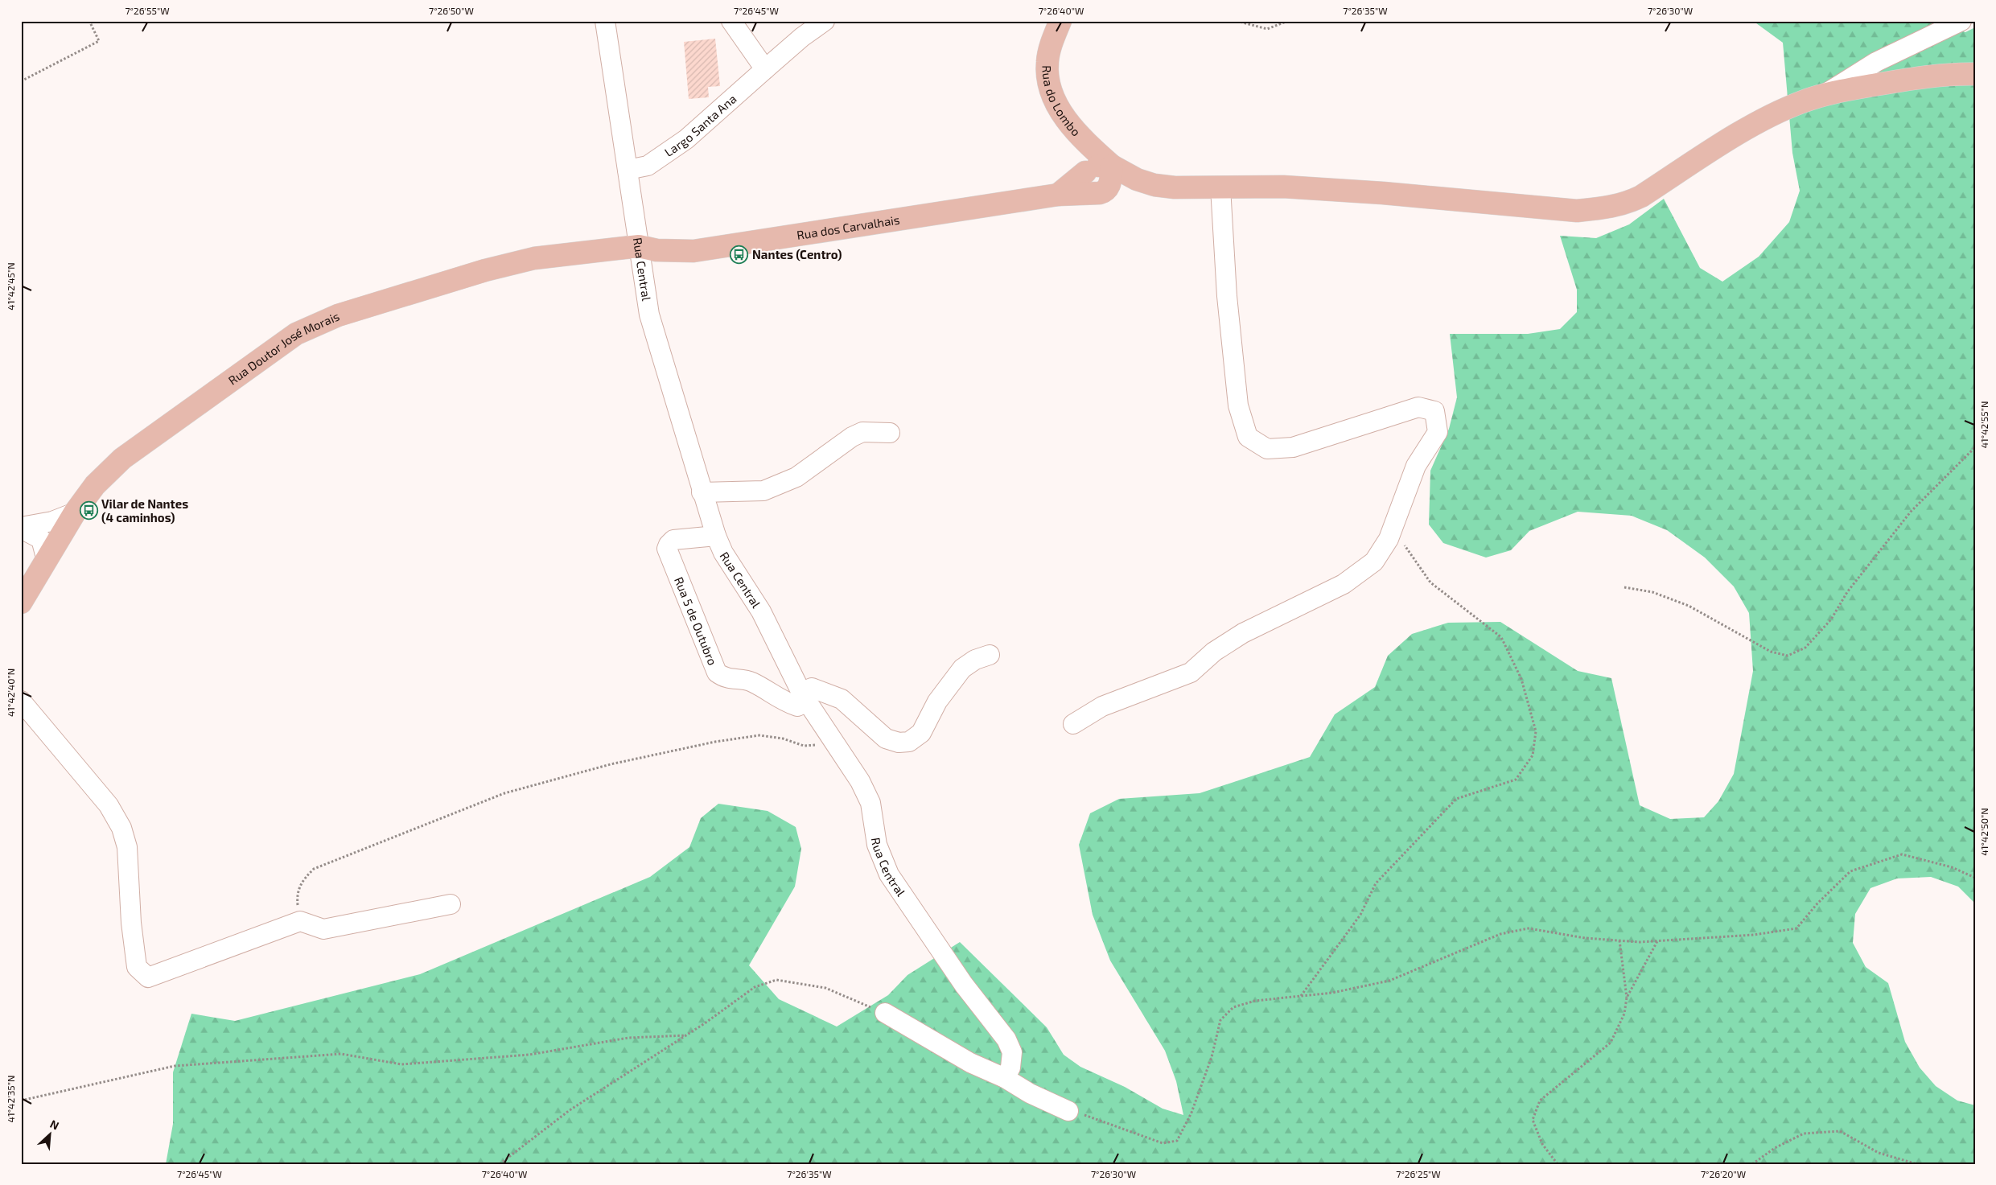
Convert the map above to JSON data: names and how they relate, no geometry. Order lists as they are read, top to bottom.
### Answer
{
  "streets": {
    "main road": ["Rua do Lombo", "Rua dos Carvalhais", "Rua Doutor José Morais"],
    "street": ["Largo Santa Ana", "Rua Central", "Rua 5 de Outubro"]
  },
  "crossings": [
    ["Rua do Lombo", "Rua dos Carvalhais"],
    ["Largo Santa Ana", "Rua Central"],
    ["Rua dos Carvalhais", "Rua Central"],
    ["Rua dos Carvalhais", "Rua Doutor José Morais"],
    ["Rua Central", "Rua Doutor José Morais"],
    ["Rua Central", "Rua 5 de Outubro"]
  ],
  "places": {
    "bus stop": ["Nantes (Centro)", "Vilar de Nantes (4 caminhos)"]
  },
  "north": "top right",
  "coordinates": [
    "7°26'55\"W",
    "7°26'50\"W",
    "7°26'45\"W",
    "7°26'40\"W",
    "7°26'35\"W",
    "7°26'30\"W",
    "41°42'45\"N",
    "41°42'55\"N",
    "41°42'40\"N",
    "41°42'50\"N",
    "41°42'35\"N",
    "7°26'25\"W",
    "7°26'20\"W"
  ]
}
